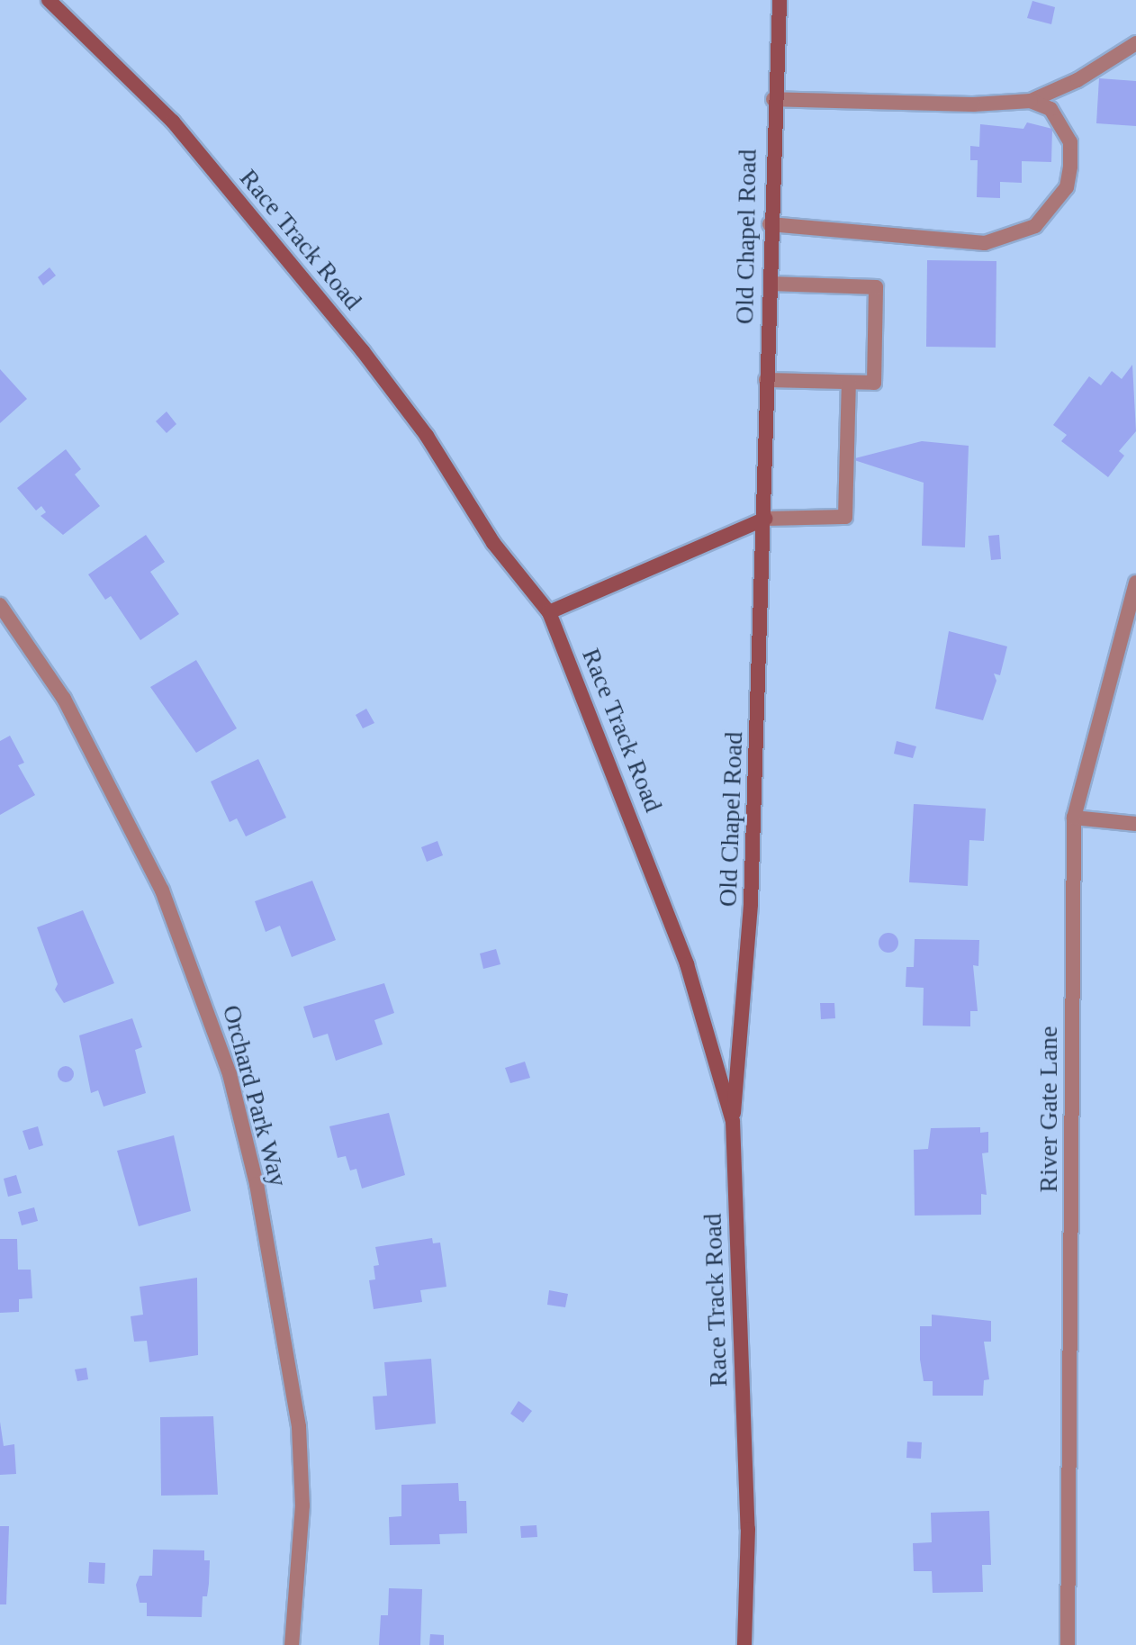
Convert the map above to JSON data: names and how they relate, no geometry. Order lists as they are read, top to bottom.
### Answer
{
  "streets": {
    "street": [
      "Old Chapel Road",
      "Race Track Road",
      "Orchard Park Way",
      "River Gate Lane"
    ]
  },
  "crossings": [
    ["Old Chapel Road", "Race Track Road"]
  ]
}
